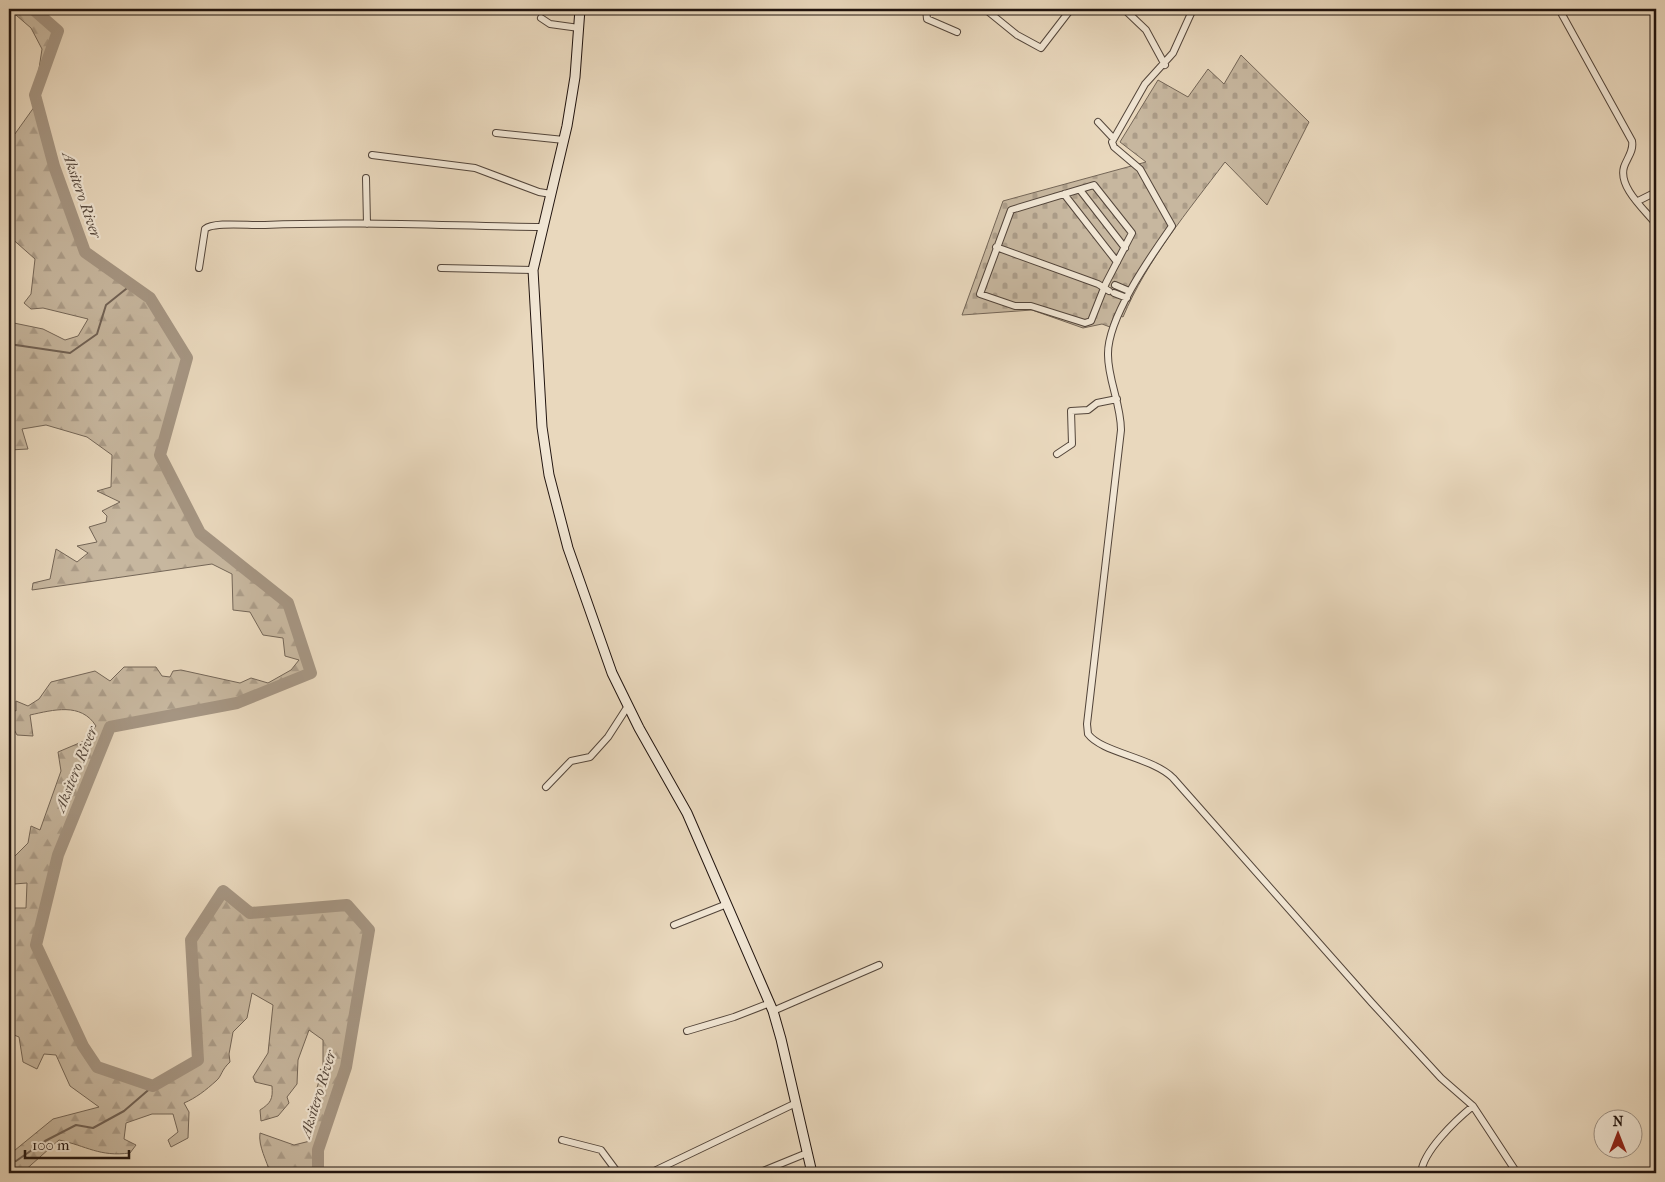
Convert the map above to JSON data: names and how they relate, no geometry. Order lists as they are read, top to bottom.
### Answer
{
  "water": ["Aksitero River"],
  "scale_bar": "100 m",
  "north": "top"
}
